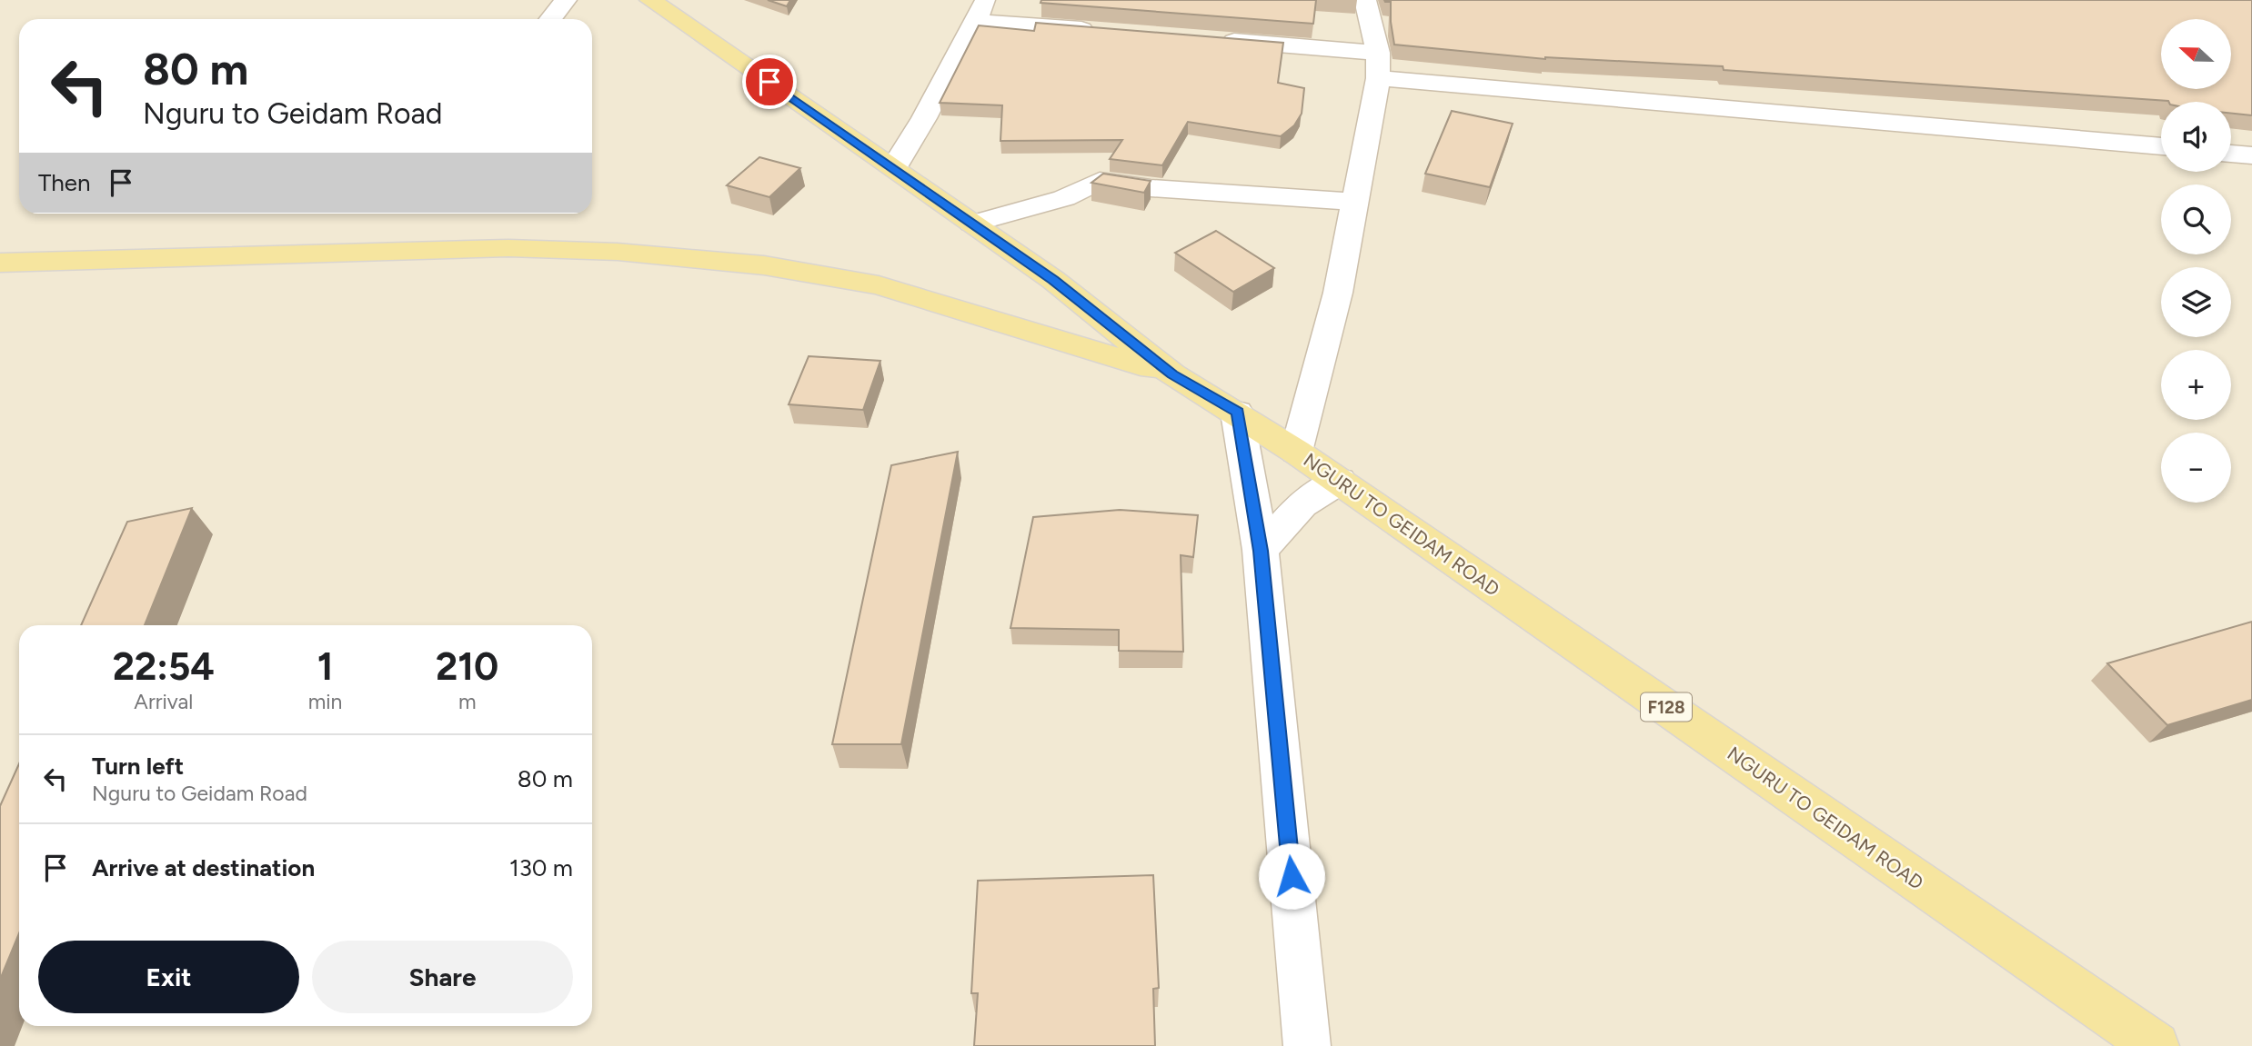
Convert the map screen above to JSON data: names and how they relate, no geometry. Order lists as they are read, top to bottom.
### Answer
{
  "streets": {
    "main road": ["NGURU TO GEIDAM ROAD", "F128"]
  },
  "north": "left",
  "page": {
    "map_buttons": ["+", "−"],
    "turn": ["80 m", "Nguru to Geidam Road"],
    "then": "Then",
    "eta": [
      "22:54",
      "Arrival",
      "1",
      "min",
      "210",
      "m"
    ],
    "list": [
      {
        "name": "Turn left",
        "note": "Nguru to Geidam Road",
        "value": "80 m"
      },
      {
        "name": "Arrive at destination",
        "value": "130 m"
      }
    ],
    "buttons": ["Exit", "Share"]
  }
}
